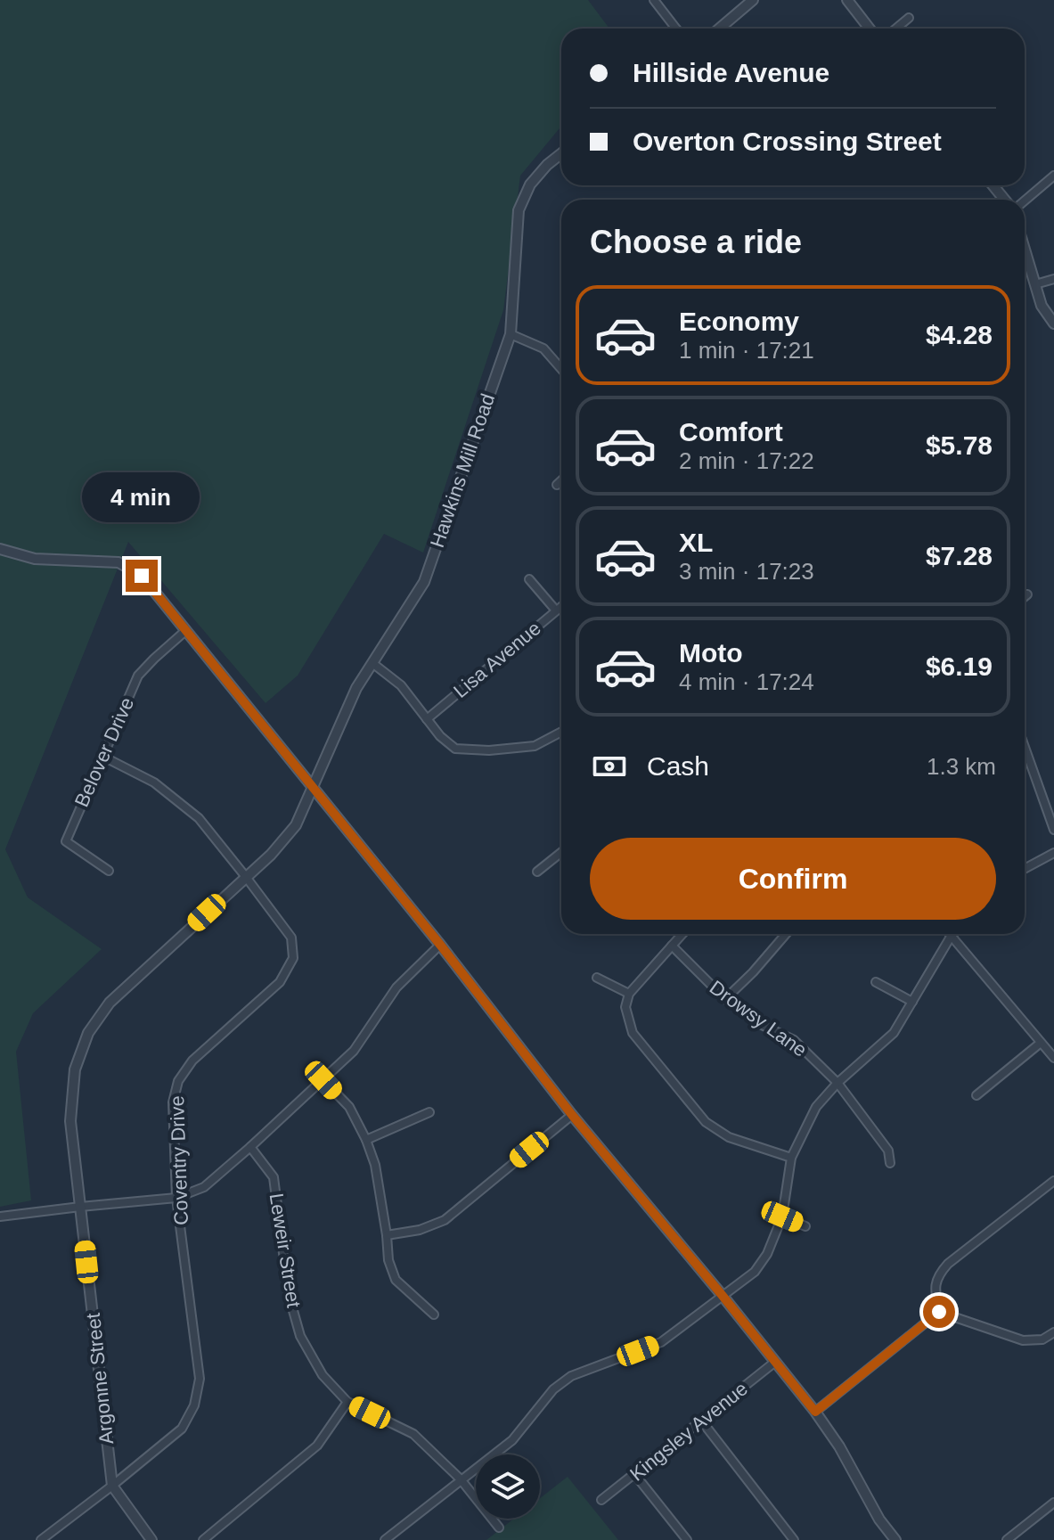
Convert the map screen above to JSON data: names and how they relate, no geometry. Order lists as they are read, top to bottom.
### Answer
{
  "streets": {
    "street": [
      "Hawkins Mill Road",
      "Lisa Avenue",
      "Belover Drive",
      "Drowsy Lane",
      "Coventry Drive",
      "Leweir Street",
      "Argonne Street",
      "Kingsley Avenue"
    ]
  },
  "crossings": [
    ["Hawkins Mill Road", "Argonne Street"],
    ["Belover Drive", "Coventry Drive"],
    ["Coventry Drive", "Argonne Street"]
  ],
  "page": {
    "banner": ["Hillside Avenue", "Overton Crossing Street"],
    "heading": "Choose a ride",
    "list": [
      {
        "name": "Economy",
        "note": "1 min · 17:21",
        "value": "$4.28"
      },
      {
        "name": "Comfort",
        "note": "2 min · 17:22",
        "value": "$5.78"
      },
      {
        "name": "XL",
        "note": "3 min · 17:23",
        "value": "$7.28"
      },
      {
        "name": "Moto",
        "note": "4 min · 17:24",
        "value": "$6.19"
      }
    ],
    "bubble": "4 min",
    "pay": ["Cash", "1.3 km"],
    "buttons": "Confirm"
  }
}
